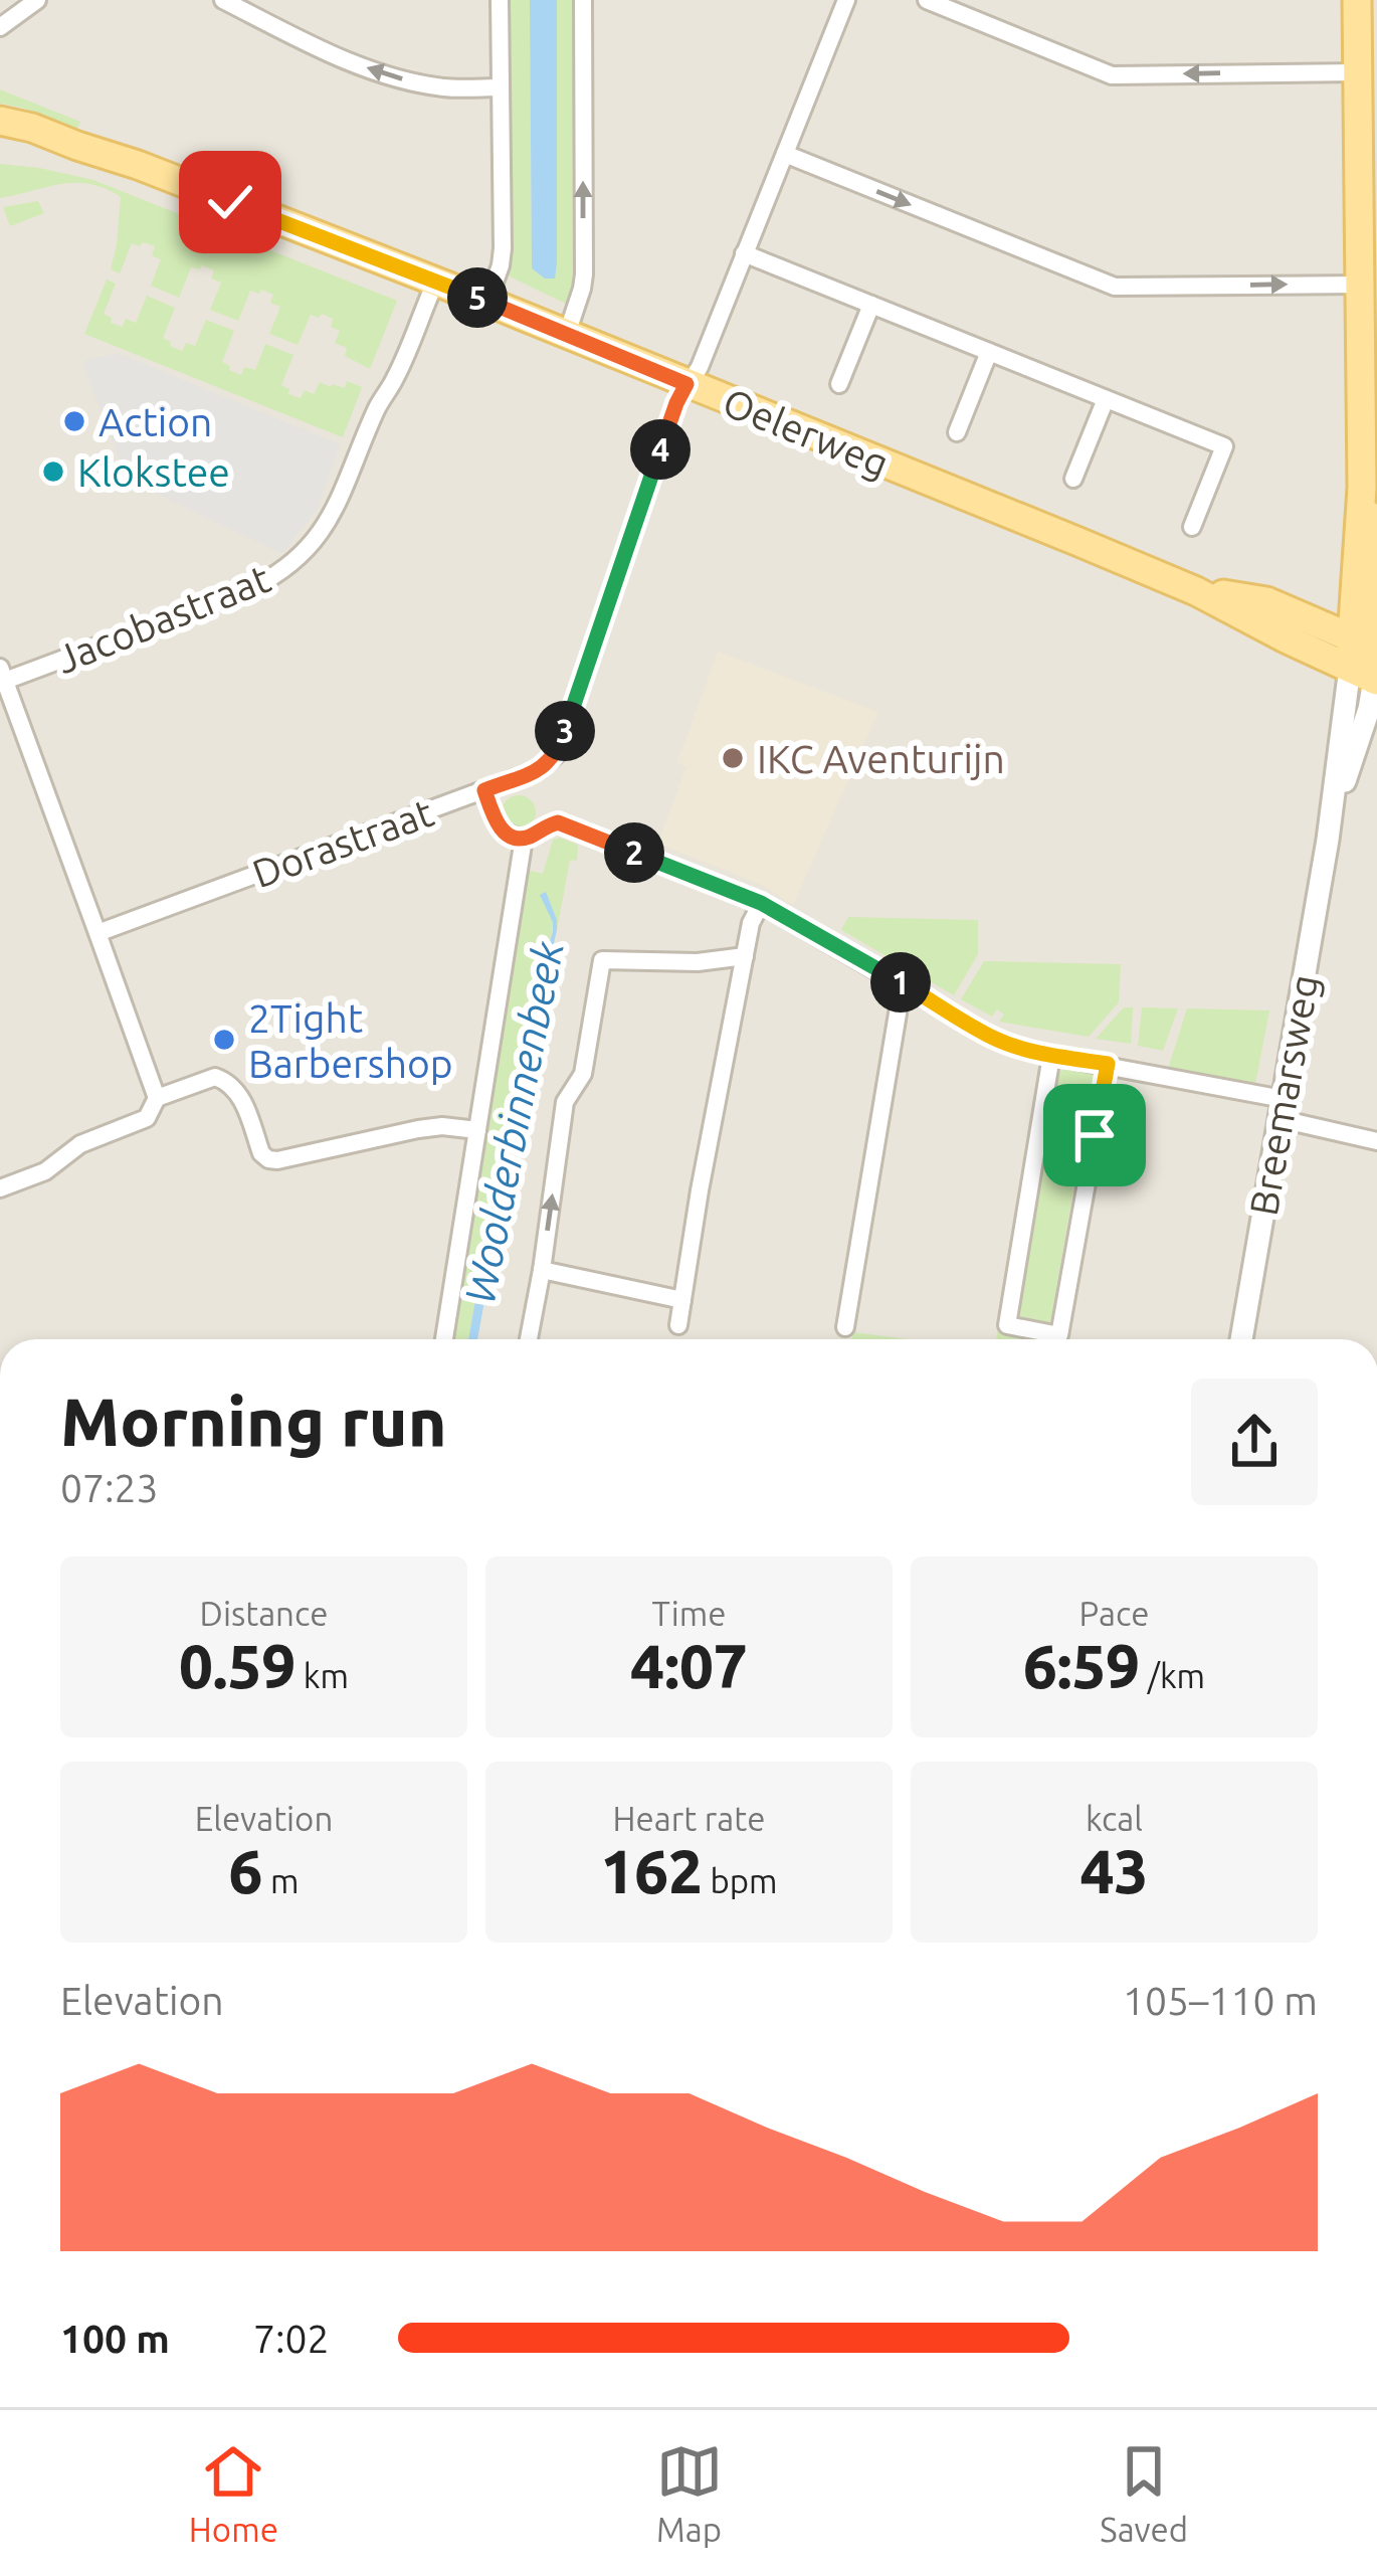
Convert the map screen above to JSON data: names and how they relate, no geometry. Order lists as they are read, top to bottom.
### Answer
{
  "streets": {
    "main road": ["Oelerweg", "Breemarsweg"],
    "street": ["Jacobastraat", "Dorastraat"]
  },
  "crossings": [
    ["Oelerweg", "Jacobastraat"],
    ["Oelerweg", "Dorastraat"],
    ["Oelerweg", "Breemarsweg"]
  ],
  "water": ["Woolderbinnenbeek"],
  "places": [
    "Action",
    "Klokstee",
    "IKC Aventurijn",
    "2Tight Barbershop"
  ],
  "page": {
    "pins": [
      "5",
      "4",
      "3",
      "2",
      "1"
    ],
    "heading": ["Morning run", "07:23"],
    "stats": [
      ["Distance", "0.59 km"],
      ["Time", "4:07"],
      ["Pace", "6:59 /km"],
      ["Elevation", "6 m"],
      ["Heart rate", "162 bpm"],
      ["kcal", "43"]
    ],
    "chart": ["Elevation", "105–110 m"],
    "list": [
      {
        "name": "100 m",
        "note": "7:02"
      }
    ],
    "tabs": ["Home", "Map", "Saved"]
  }
}
